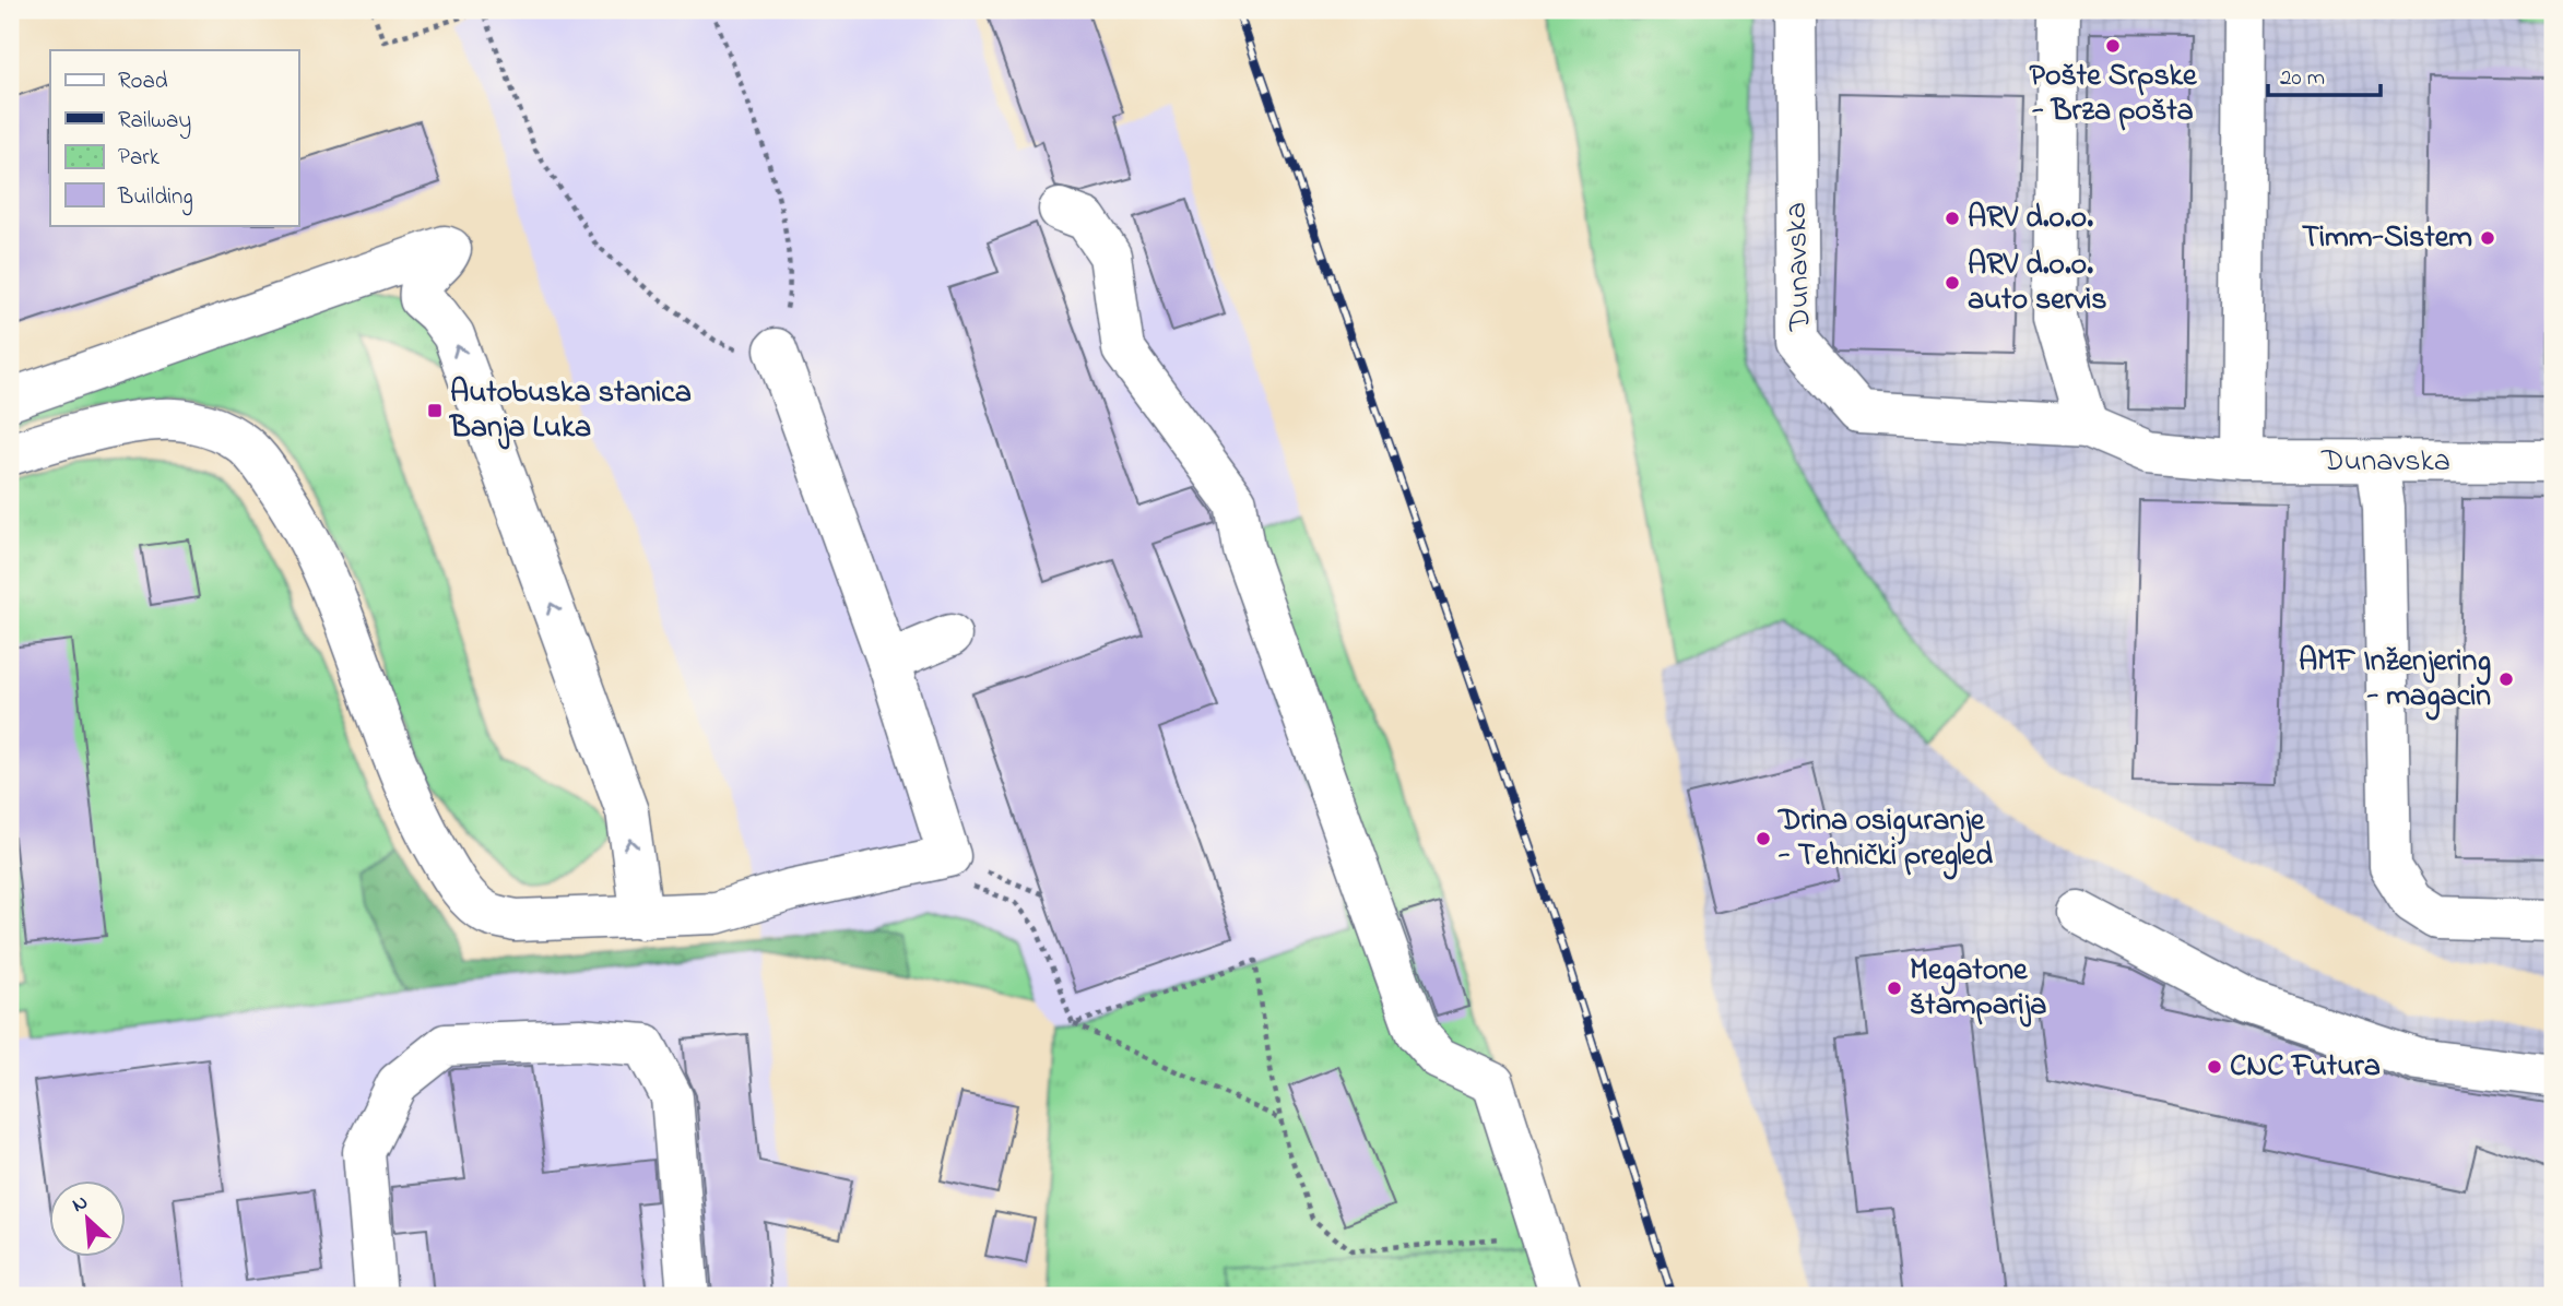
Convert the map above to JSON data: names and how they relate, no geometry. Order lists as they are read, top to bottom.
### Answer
{
  "streets": {
    "lane": ["Dunavska"]
  },
  "places": {
    "other": [
      "Pošte Srpske - Brza pošta",
      "ARV d.o.o.",
      "Timm-Sistem",
      "ARV d.o.o. auto servis",
      "AMF Inženjering - magacin",
      "Drina osiguranje - Tehnički pregled",
      "Megatone štamparija",
      "CNC Futura"
    ],
    "transit": ["Autobuska stanica Banja Luka"]
  },
  "legend": [
    "Road",
    "Railway",
    "Park",
    "Building"
  ],
  "scale_bar": "20 m",
  "north": "top left"
}
